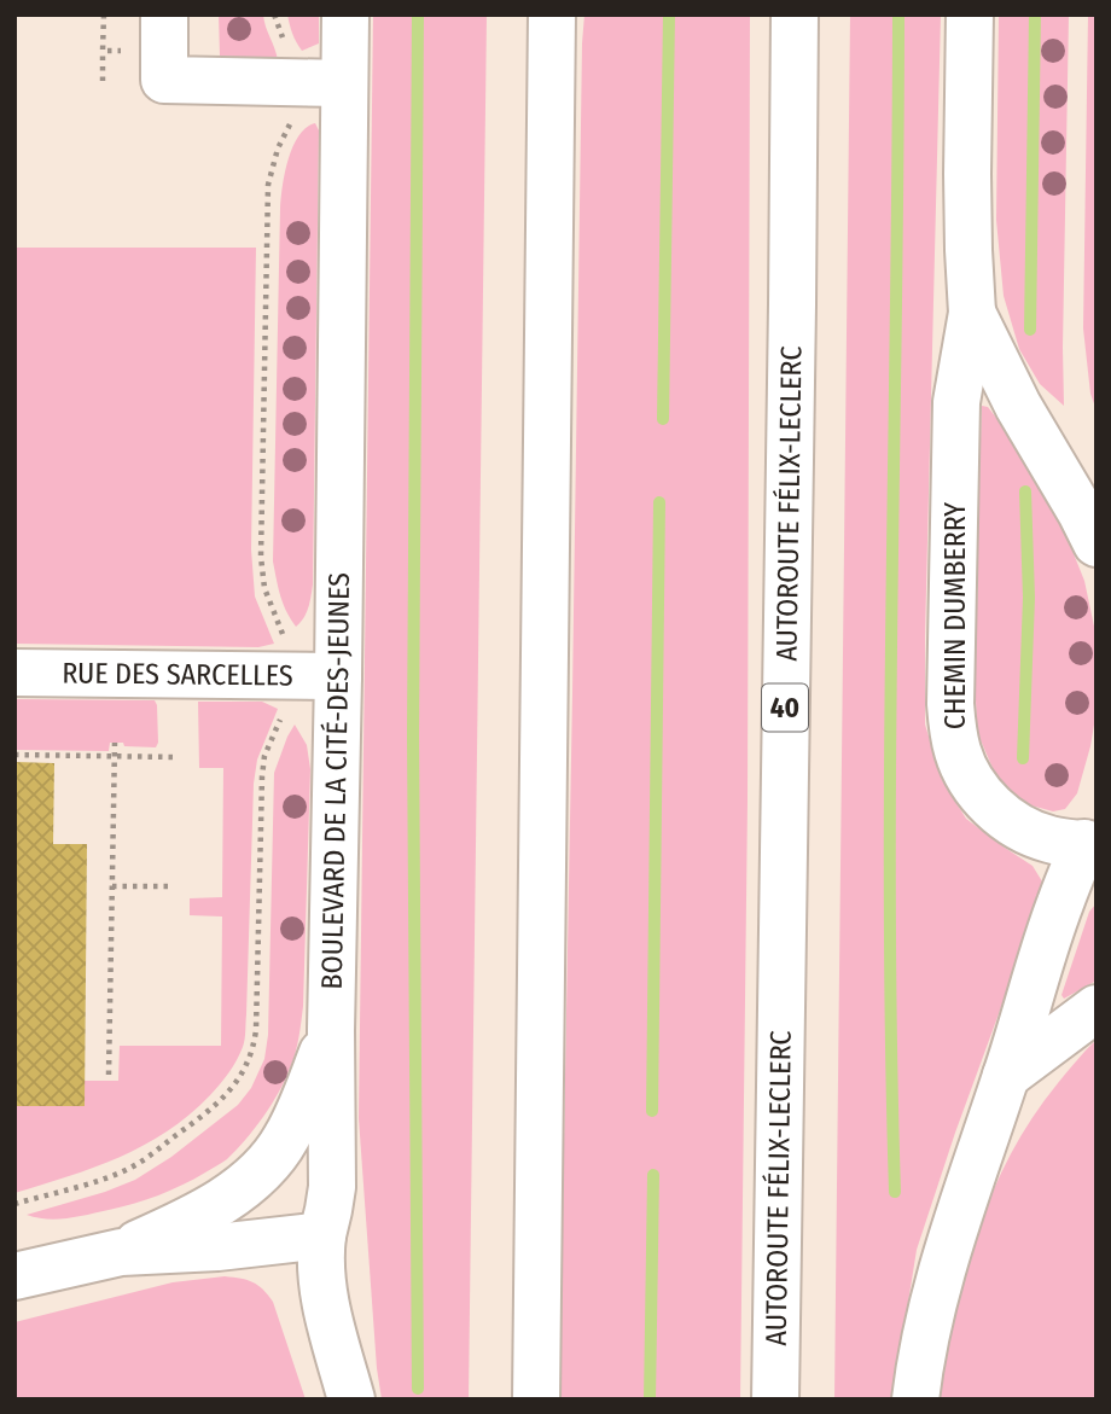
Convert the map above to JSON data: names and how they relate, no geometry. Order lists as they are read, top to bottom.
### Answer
{
  "streets": {
    "main road": [
      "AUTOROUTE FÉLIX-LECLERC",
      "CHEMIN DUMBERRY",
      "RUE DES SARCELLES",
      "40",
      "BOULEVARD DE LA CITÉ-DES-JEUNES"
    ]
  },
  "crossings": [
    ["RUE DES SARCELLES", "BOULEVARD DE LA CITÉ-DES-JEUNES"]
  ]
}
